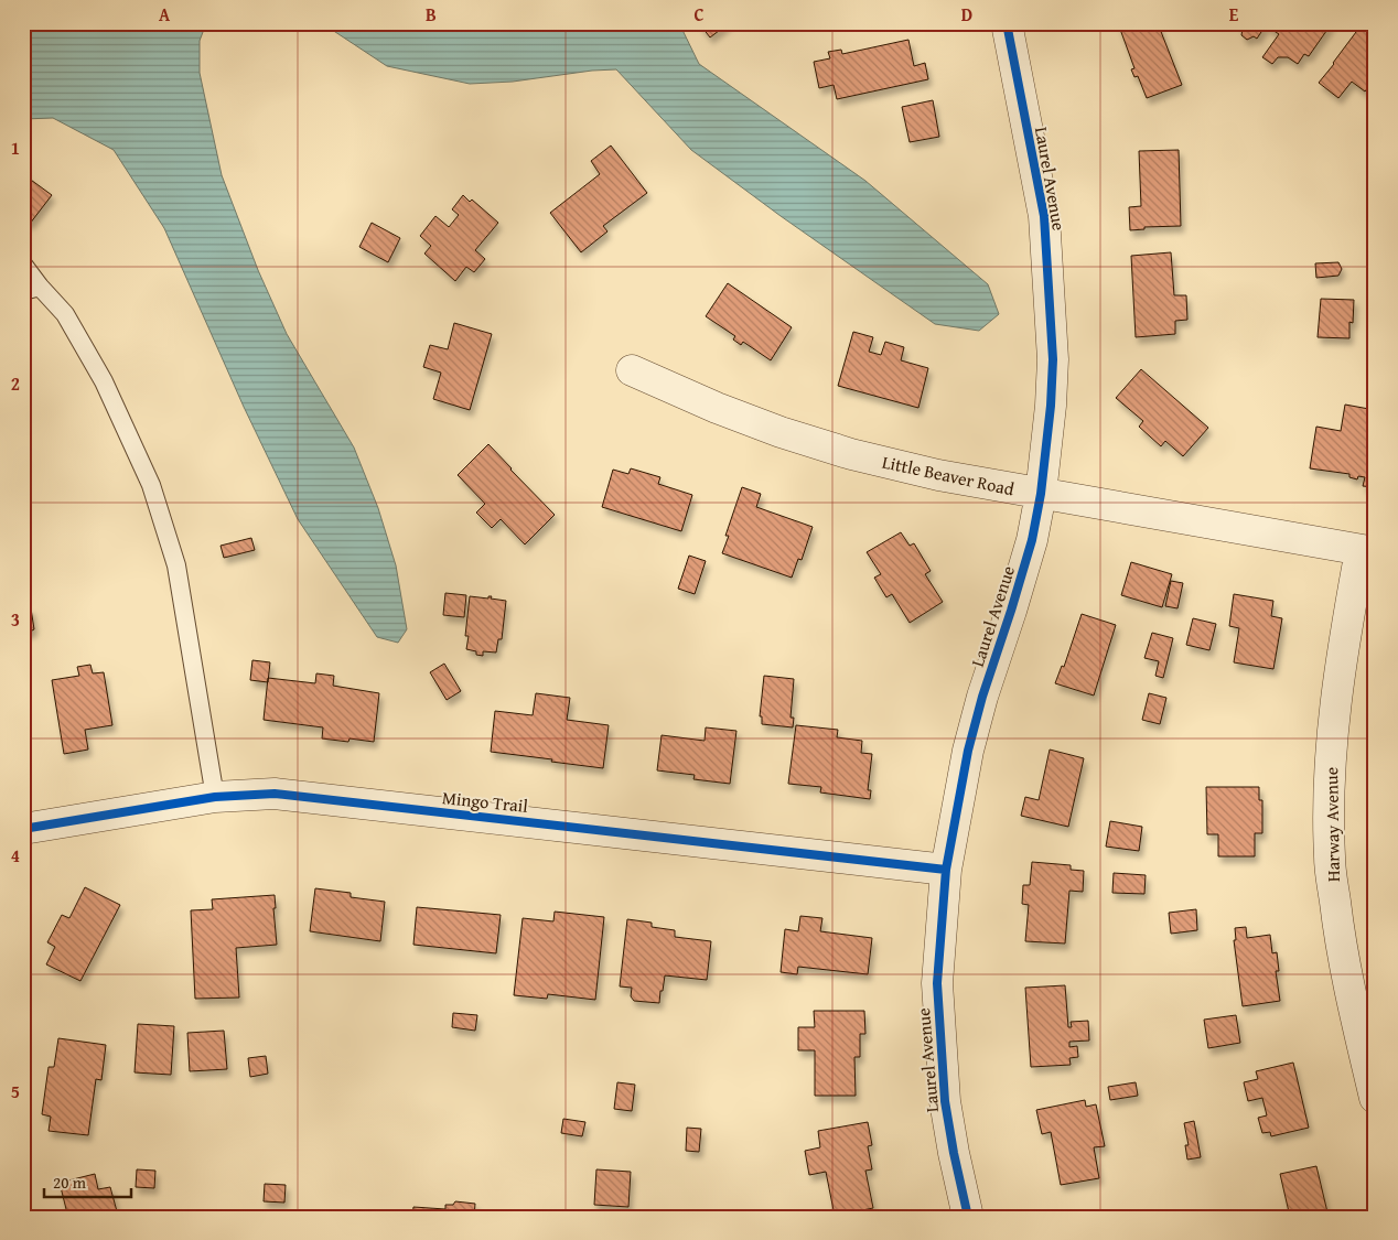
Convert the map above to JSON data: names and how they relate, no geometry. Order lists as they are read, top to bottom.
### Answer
{
  "streets": {
    "street": [
      "Laurel Avenue",
      "Little Beaver Road",
      "Mingo Trail",
      "Harway Avenue"
    ]
  },
  "crossings": [
    ["Laurel Avenue", "Little Beaver Road"],
    ["Laurel Avenue", "Mingo Trail"],
    ["Little Beaver Road", "Harway Avenue"]
  ],
  "scale_bar": "20 m",
  "grid": {
    "columns": [
      "A",
      "B",
      "C",
      "D",
      "E"
    ],
    "rows": [
      "1",
      "2",
      "3",
      "4",
      "5"
    ]
  }
}
